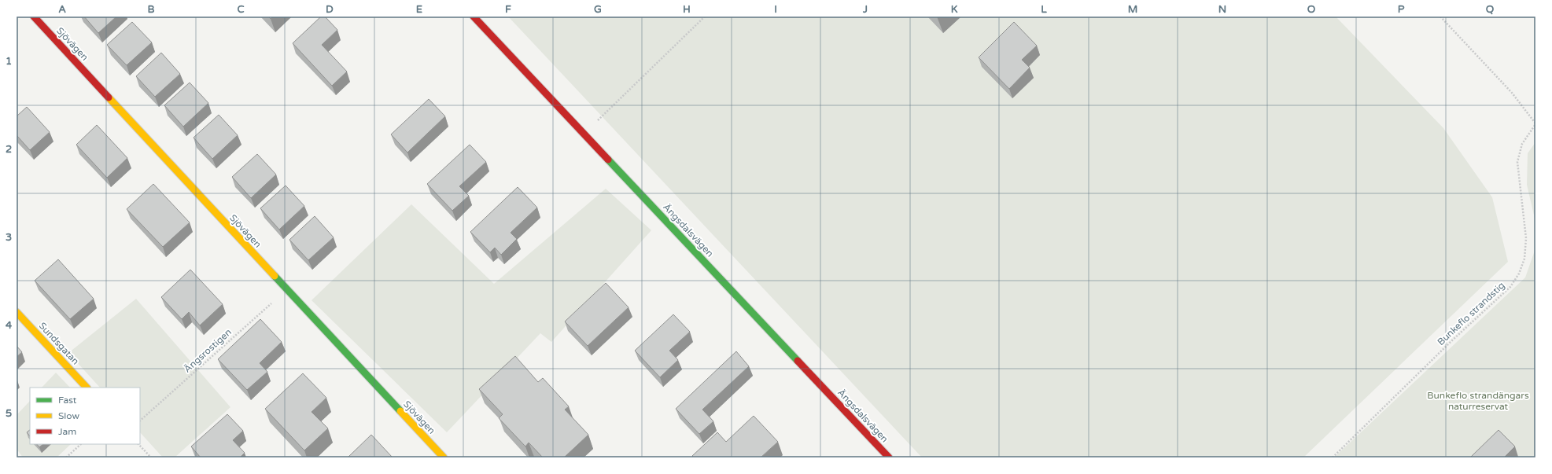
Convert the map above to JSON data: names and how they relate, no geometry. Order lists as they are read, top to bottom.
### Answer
{
  "streets": {
    "street": ["Sjövägen", "Ängsdalsvägen", "Sundsgatan"],
    "path": ["Bunkeflo strandstig", "Ängsrostigen"]
  },
  "crossings": [
    ["Sjövägen", "Ängsrostigen"]
  ],
  "parks": ["Bunkeflo strandängars naturreservat"],
  "legend": ["Fast", "Slow", "Jam"],
  "grid": {
    "columns": [
      "A",
      "B",
      "C",
      "D",
      "E",
      "F",
      "G",
      "H",
      "I",
      "J",
      "K",
      "L",
      "M",
      "N",
      "O",
      "P",
      "Q"
    ],
    "rows": [
      "1",
      "2",
      "3",
      "4",
      "5"
    ]
  }
}
